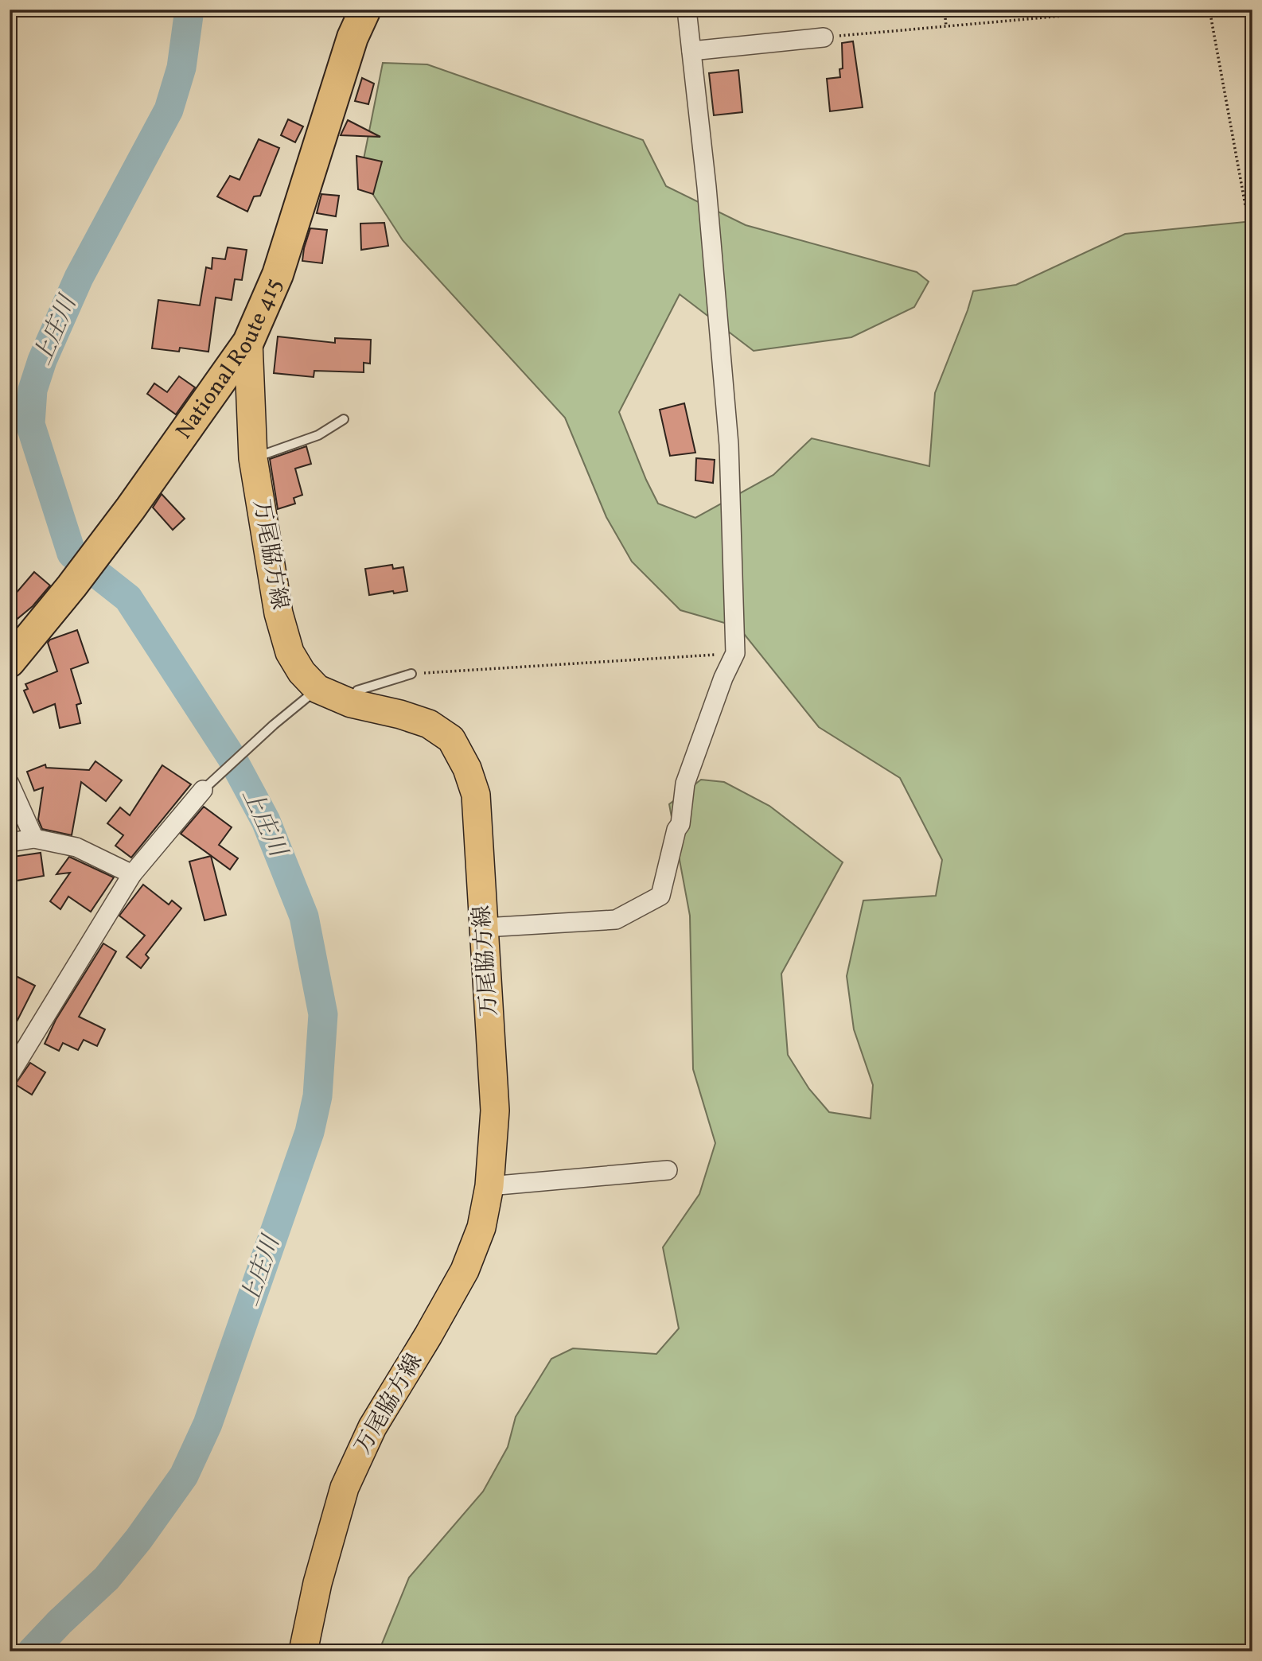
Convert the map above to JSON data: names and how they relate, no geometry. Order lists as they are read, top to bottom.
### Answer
{
  "streets": {
    "highway": ["National Route 415"],
    "main road": ["万尾脇方線"]
  },
  "crossings": [
    ["National Route 415", "万尾脇方線"]
  ],
  "water": ["上庄川"]
}
